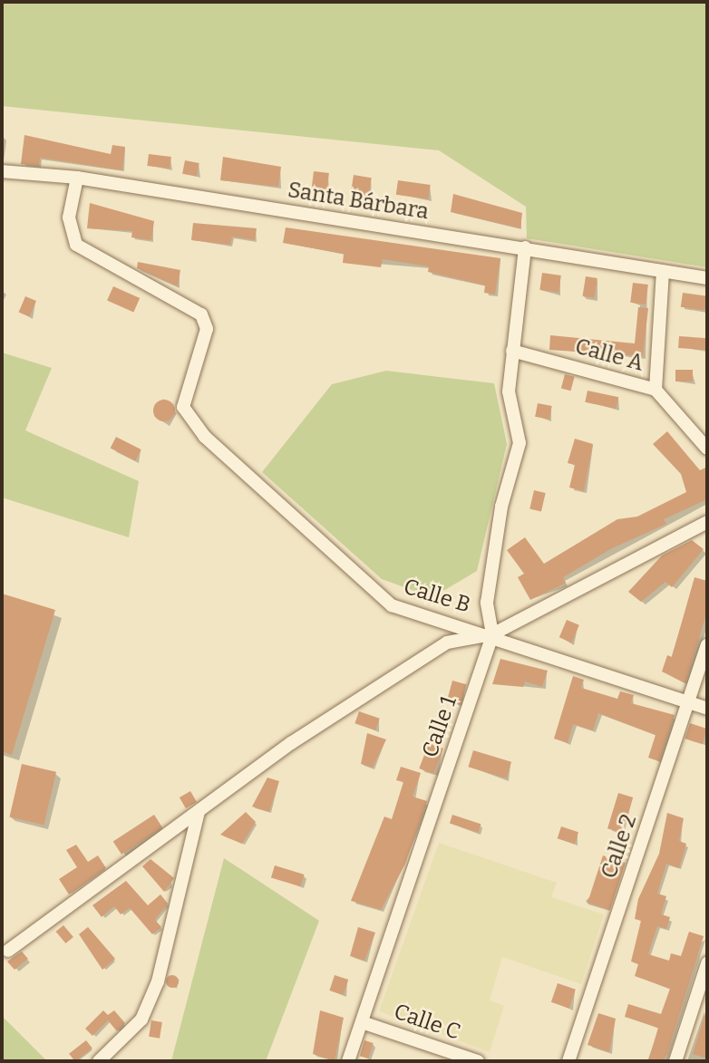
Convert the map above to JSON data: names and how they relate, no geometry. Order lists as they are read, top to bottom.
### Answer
{
  "streets": {
    "street": [
      "Santa Bárbara",
      "Calle A",
      "Calle B",
      "Calle 1",
      "Calle 2",
      "Calle C"
    ]
  },
  "crossings": [
    ["Santa Bárbara", "Calle B"],
    ["Calle B", "Calle 1"],
    ["Calle B", "Calle 2"],
    ["Calle 1", "Calle C"]
  ]
}
